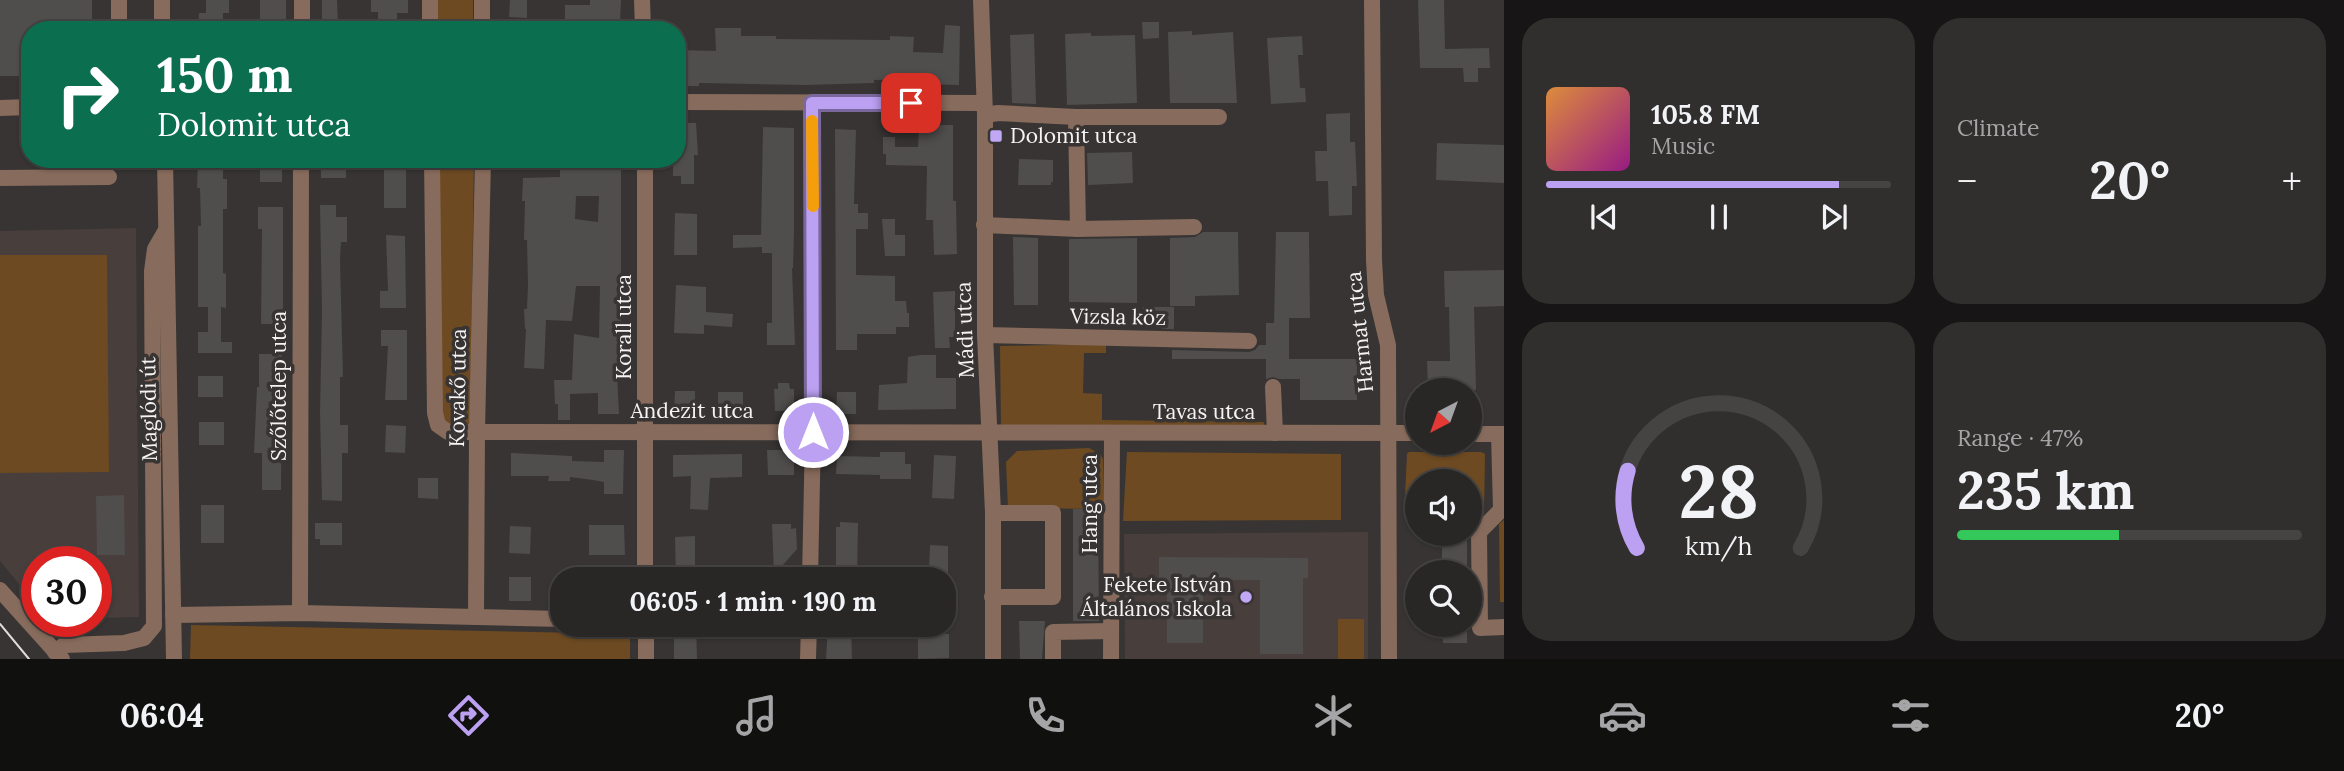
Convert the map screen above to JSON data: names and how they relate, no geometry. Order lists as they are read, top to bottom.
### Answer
{
  "streets": {
    "street": [
      "Vizsla köz",
      "Korall utca",
      "Mádi utca",
      "Harmat utca",
      "Szőlőtelep utca",
      "Kovakő utca",
      "Maglódi út",
      "Andezit utca",
      "Tavas utca",
      "Hang utca"
    ]
  },
  "crossings": [
    ["Vizsla köz", "Mádi utca"],
    ["Korall utca", "Andezit utca"],
    ["Mádi utca", "Andezit utca"],
    ["Mádi utca", "Tavas utca"],
    ["Harmat utca", "Tavas utca"],
    ["Kovakő utca", "Andezit utca"],
    ["Andezit utca", "Tavas utca"],
    ["Tavas utca", "Hang utca"]
  ],
  "places": {
    "transit": ["Dolomit utca"],
    "other": ["Fekete István Általános Iskola"]
  },
  "north": "bottom left",
  "page": {
    "tile": [
      "Climate",
      ["Range · 47%", "235 km"]
    ],
    "turn": ["150 m", "Dolomit utca"],
    "song": ["105.8 FM", "Music"],
    "heat": ["−", "20°", "+"],
    "limit": "30",
    "trip": "06:05 · 1 min · 190 m",
    "tabs": ["06:04", "20°"],
    "gauge": ["28", "km/h"]
  }
}
